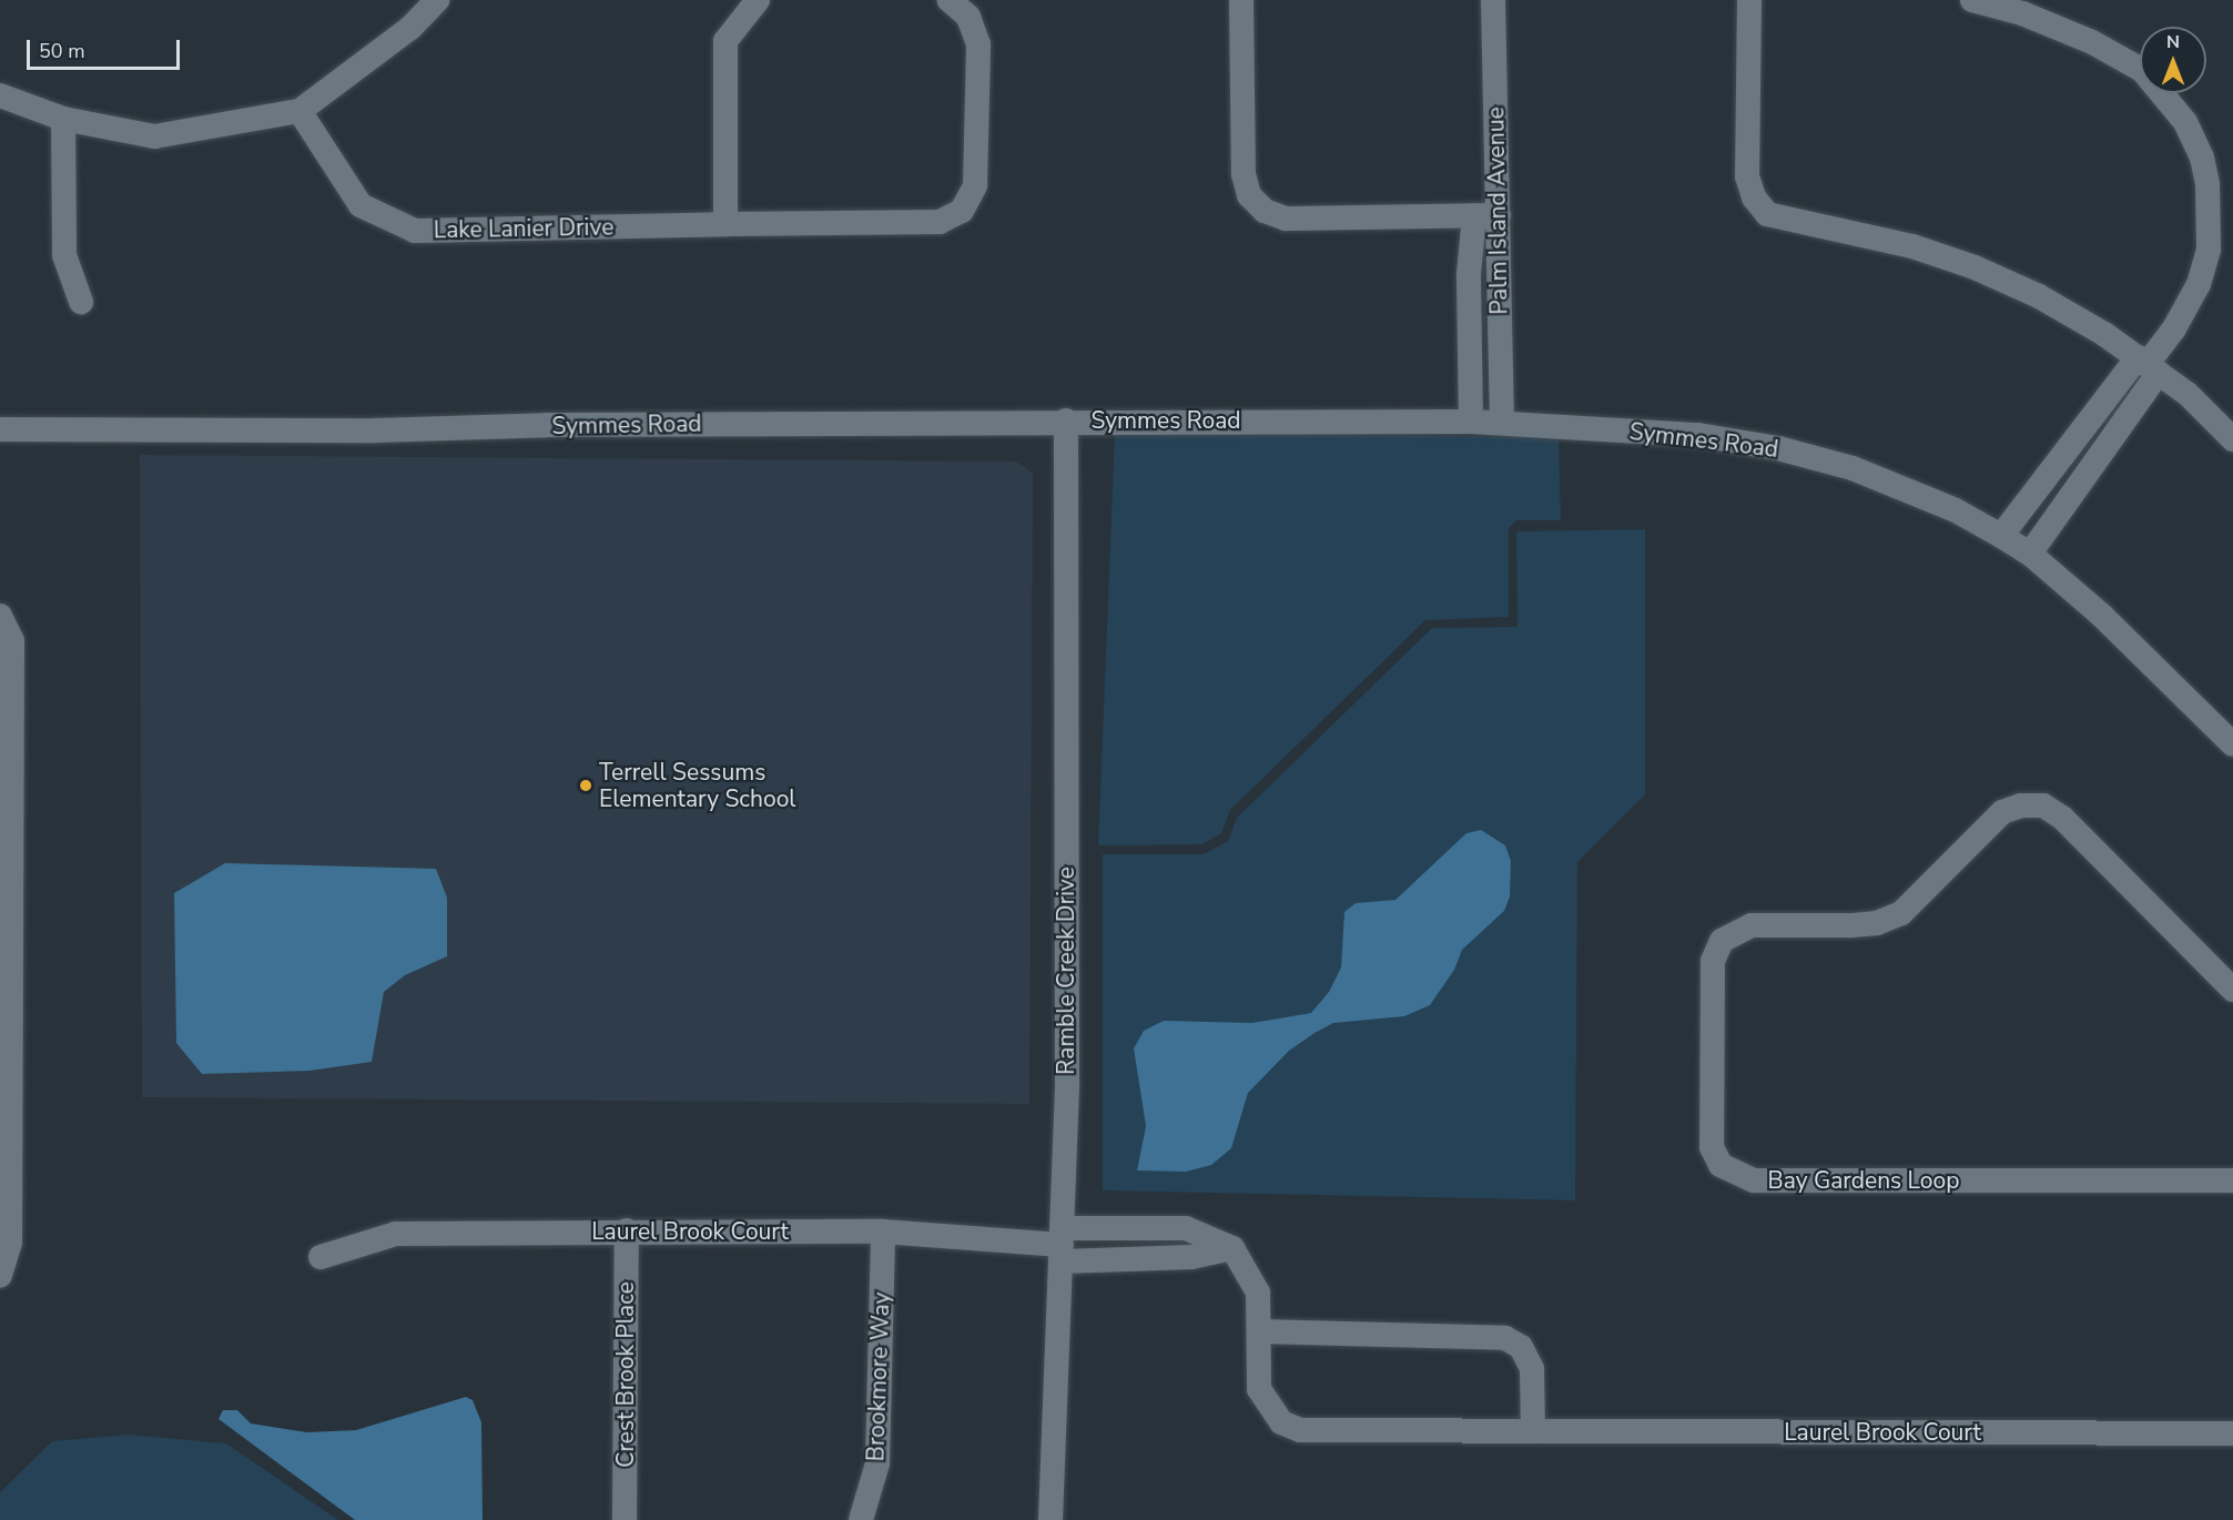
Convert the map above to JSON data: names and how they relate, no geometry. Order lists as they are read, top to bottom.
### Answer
{
  "streets": {
    "street": [
      "Palm Island Avenue",
      "Lake Lanier Drive",
      "Symmes Road",
      "Ramble Creek Drive",
      "Bay Gardens Loop",
      "Laurel Brook Court",
      "Crest Brook Place",
      "Brookmore Way"
    ]
  },
  "crossings": [
    ["Palm Island Avenue", "Symmes Road"],
    ["Symmes Road", "Ramble Creek Drive"],
    ["Ramble Creek Drive", "Laurel Brook Court"],
    ["Laurel Brook Court", "Crest Brook Place"],
    ["Laurel Brook Court", "Brookmore Way"]
  ],
  "places": ["Terrell Sessums Elementary School"],
  "scale_bar": "50 m",
  "north": "top"
}
